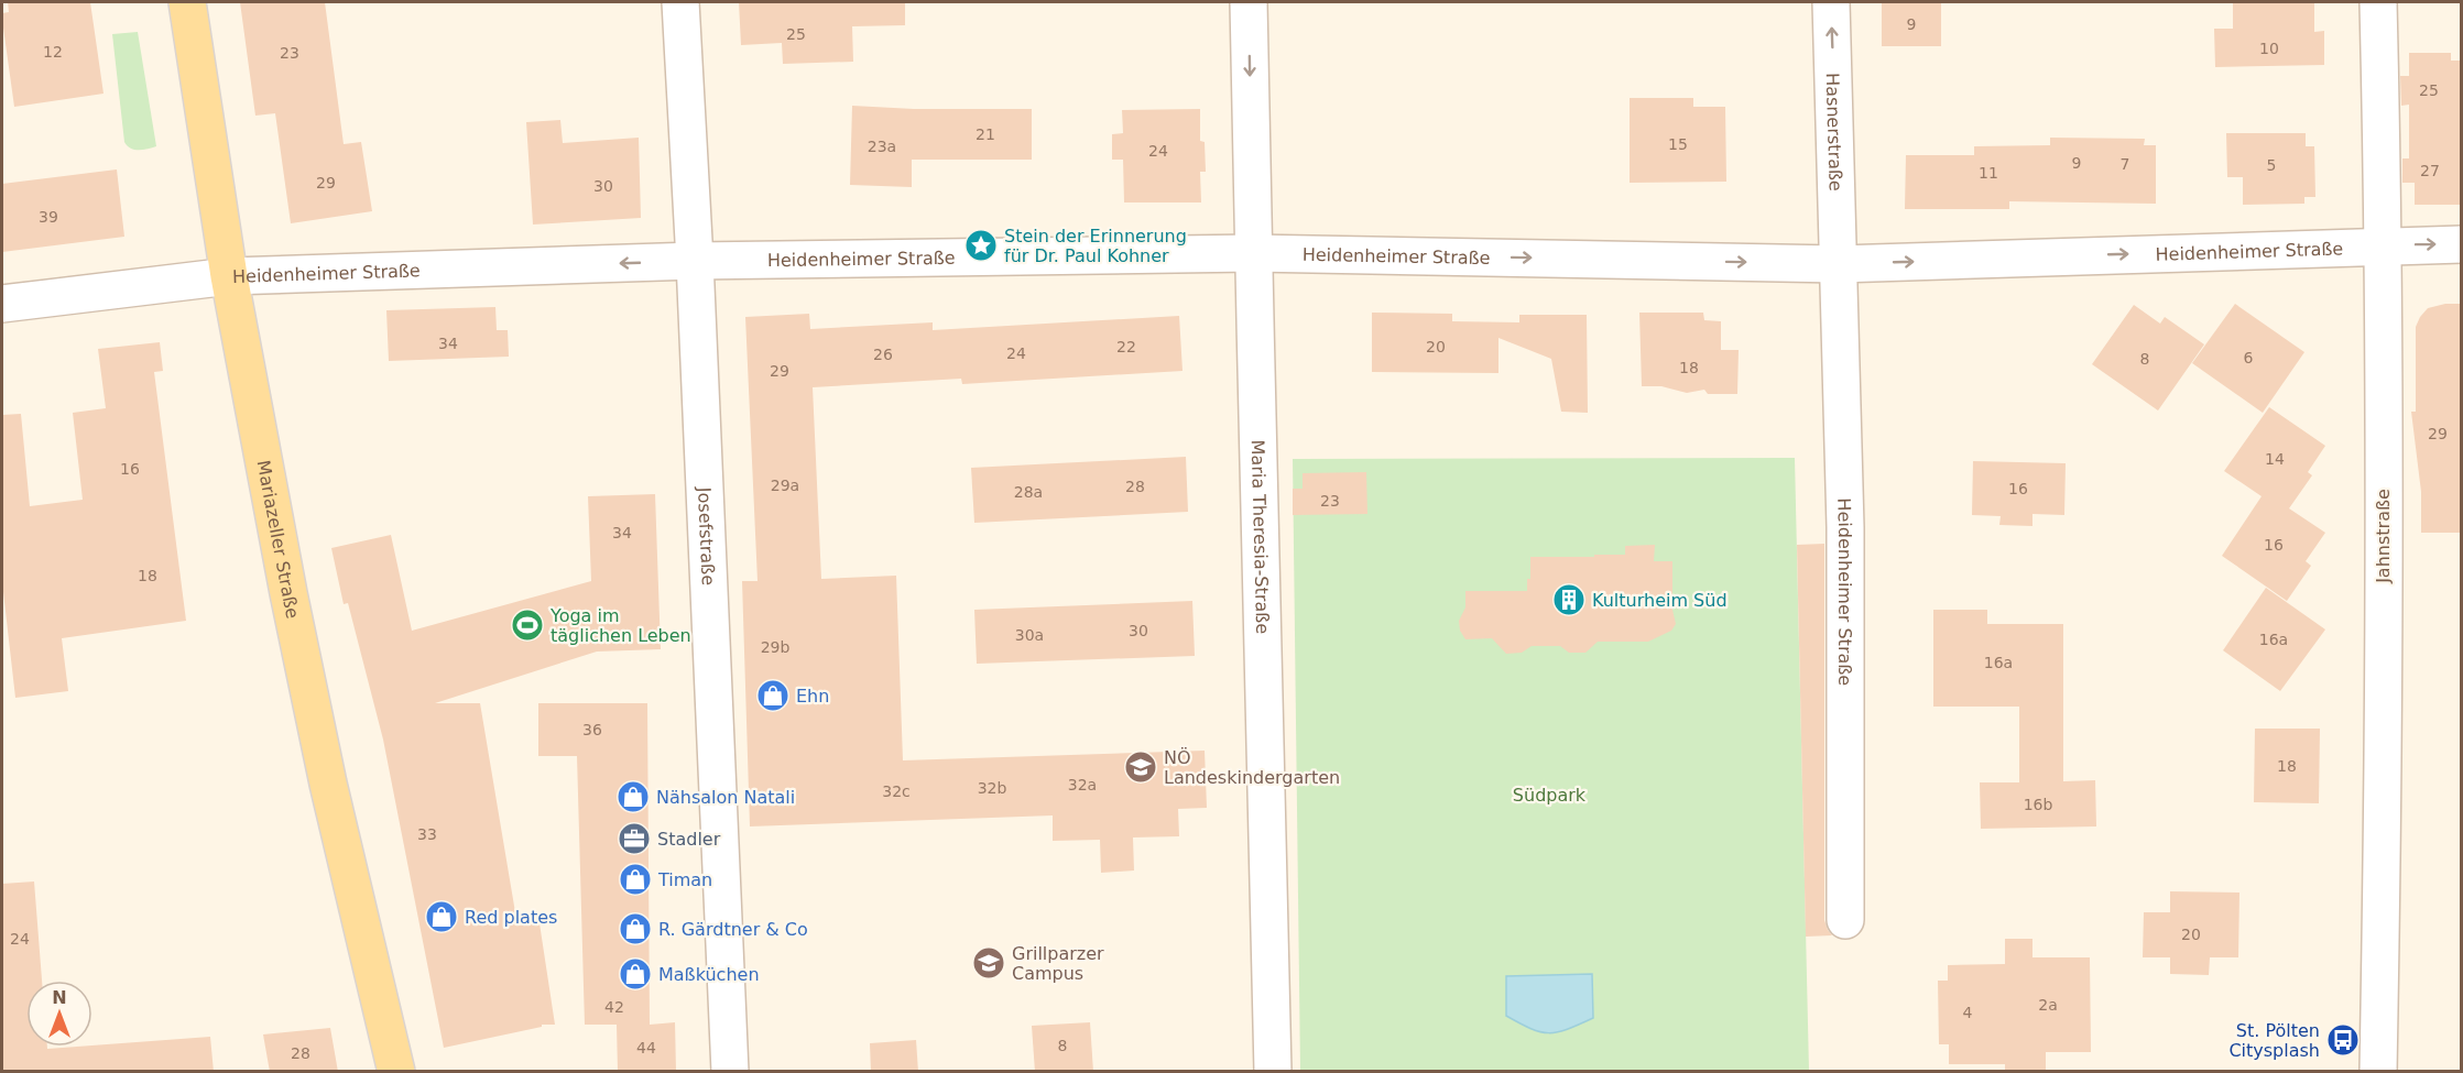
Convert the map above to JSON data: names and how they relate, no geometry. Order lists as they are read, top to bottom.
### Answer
{
  "streets": {
    "main road": ["Mariazeller Straße"],
    "street": [
      "Hasnerstraße",
      "Heidenheimer Straße",
      "Josefstraße",
      "Maria Theresia-Straße",
      "Jahnstraße"
    ]
  },
  "crossings": [
    ["Hasnerstraße", "Heidenheimer Straße"],
    ["Heidenheimer Straße", "Josefstraße"],
    ["Heidenheimer Straße", "Maria Theresia-Straße"],
    ["Heidenheimer Straße", "Jahnstraße"],
    ["Heidenheimer Straße", "Mariazeller Straße"]
  ],
  "one_way": ["Hasnerstraße"],
  "parks": ["Südpark"],
  "places": {
    "place": ["Stein der Erinnerung für Dr. Paul Kohner"],
    "building": ["Kulturheim Süd"],
    "sports": ["Yoga im täglichen Leben"],
    "shop": [
      "Ehn",
      "Nähsalon Natali",
      "Timan",
      "Red plates",
      "R. Gärdtner & Co",
      "Maßküchen"
    ],
    "school or university": ["NÖ Landeskindergarten", "Grillparzer Campus"],
    "office": ["Stadler"],
    "bus stop": ["St. Pölten Citysplash"]
  },
  "house_numbers": [
    "9",
    "25",
    "10",
    "12",
    "23",
    "25",
    "21",
    "15",
    "23a",
    "24",
    "9",
    "7",
    "5",
    "27",
    "11",
    "29",
    "30",
    "39",
    "34",
    "22",
    "20",
    "24",
    "26",
    "6",
    "8",
    "18",
    "29",
    "29",
    "14",
    "16",
    "29a",
    "28",
    "16",
    "28a",
    "23",
    "34",
    "16",
    "18",
    "30",
    "30a",
    "16a",
    "29b",
    "16a",
    "36",
    "18",
    "32a",
    "32b",
    "32c",
    "16b",
    "33",
    "20",
    "24",
    "2a",
    "42",
    "4",
    "8",
    "44",
    "28"
  ],
  "north": "top"
}
